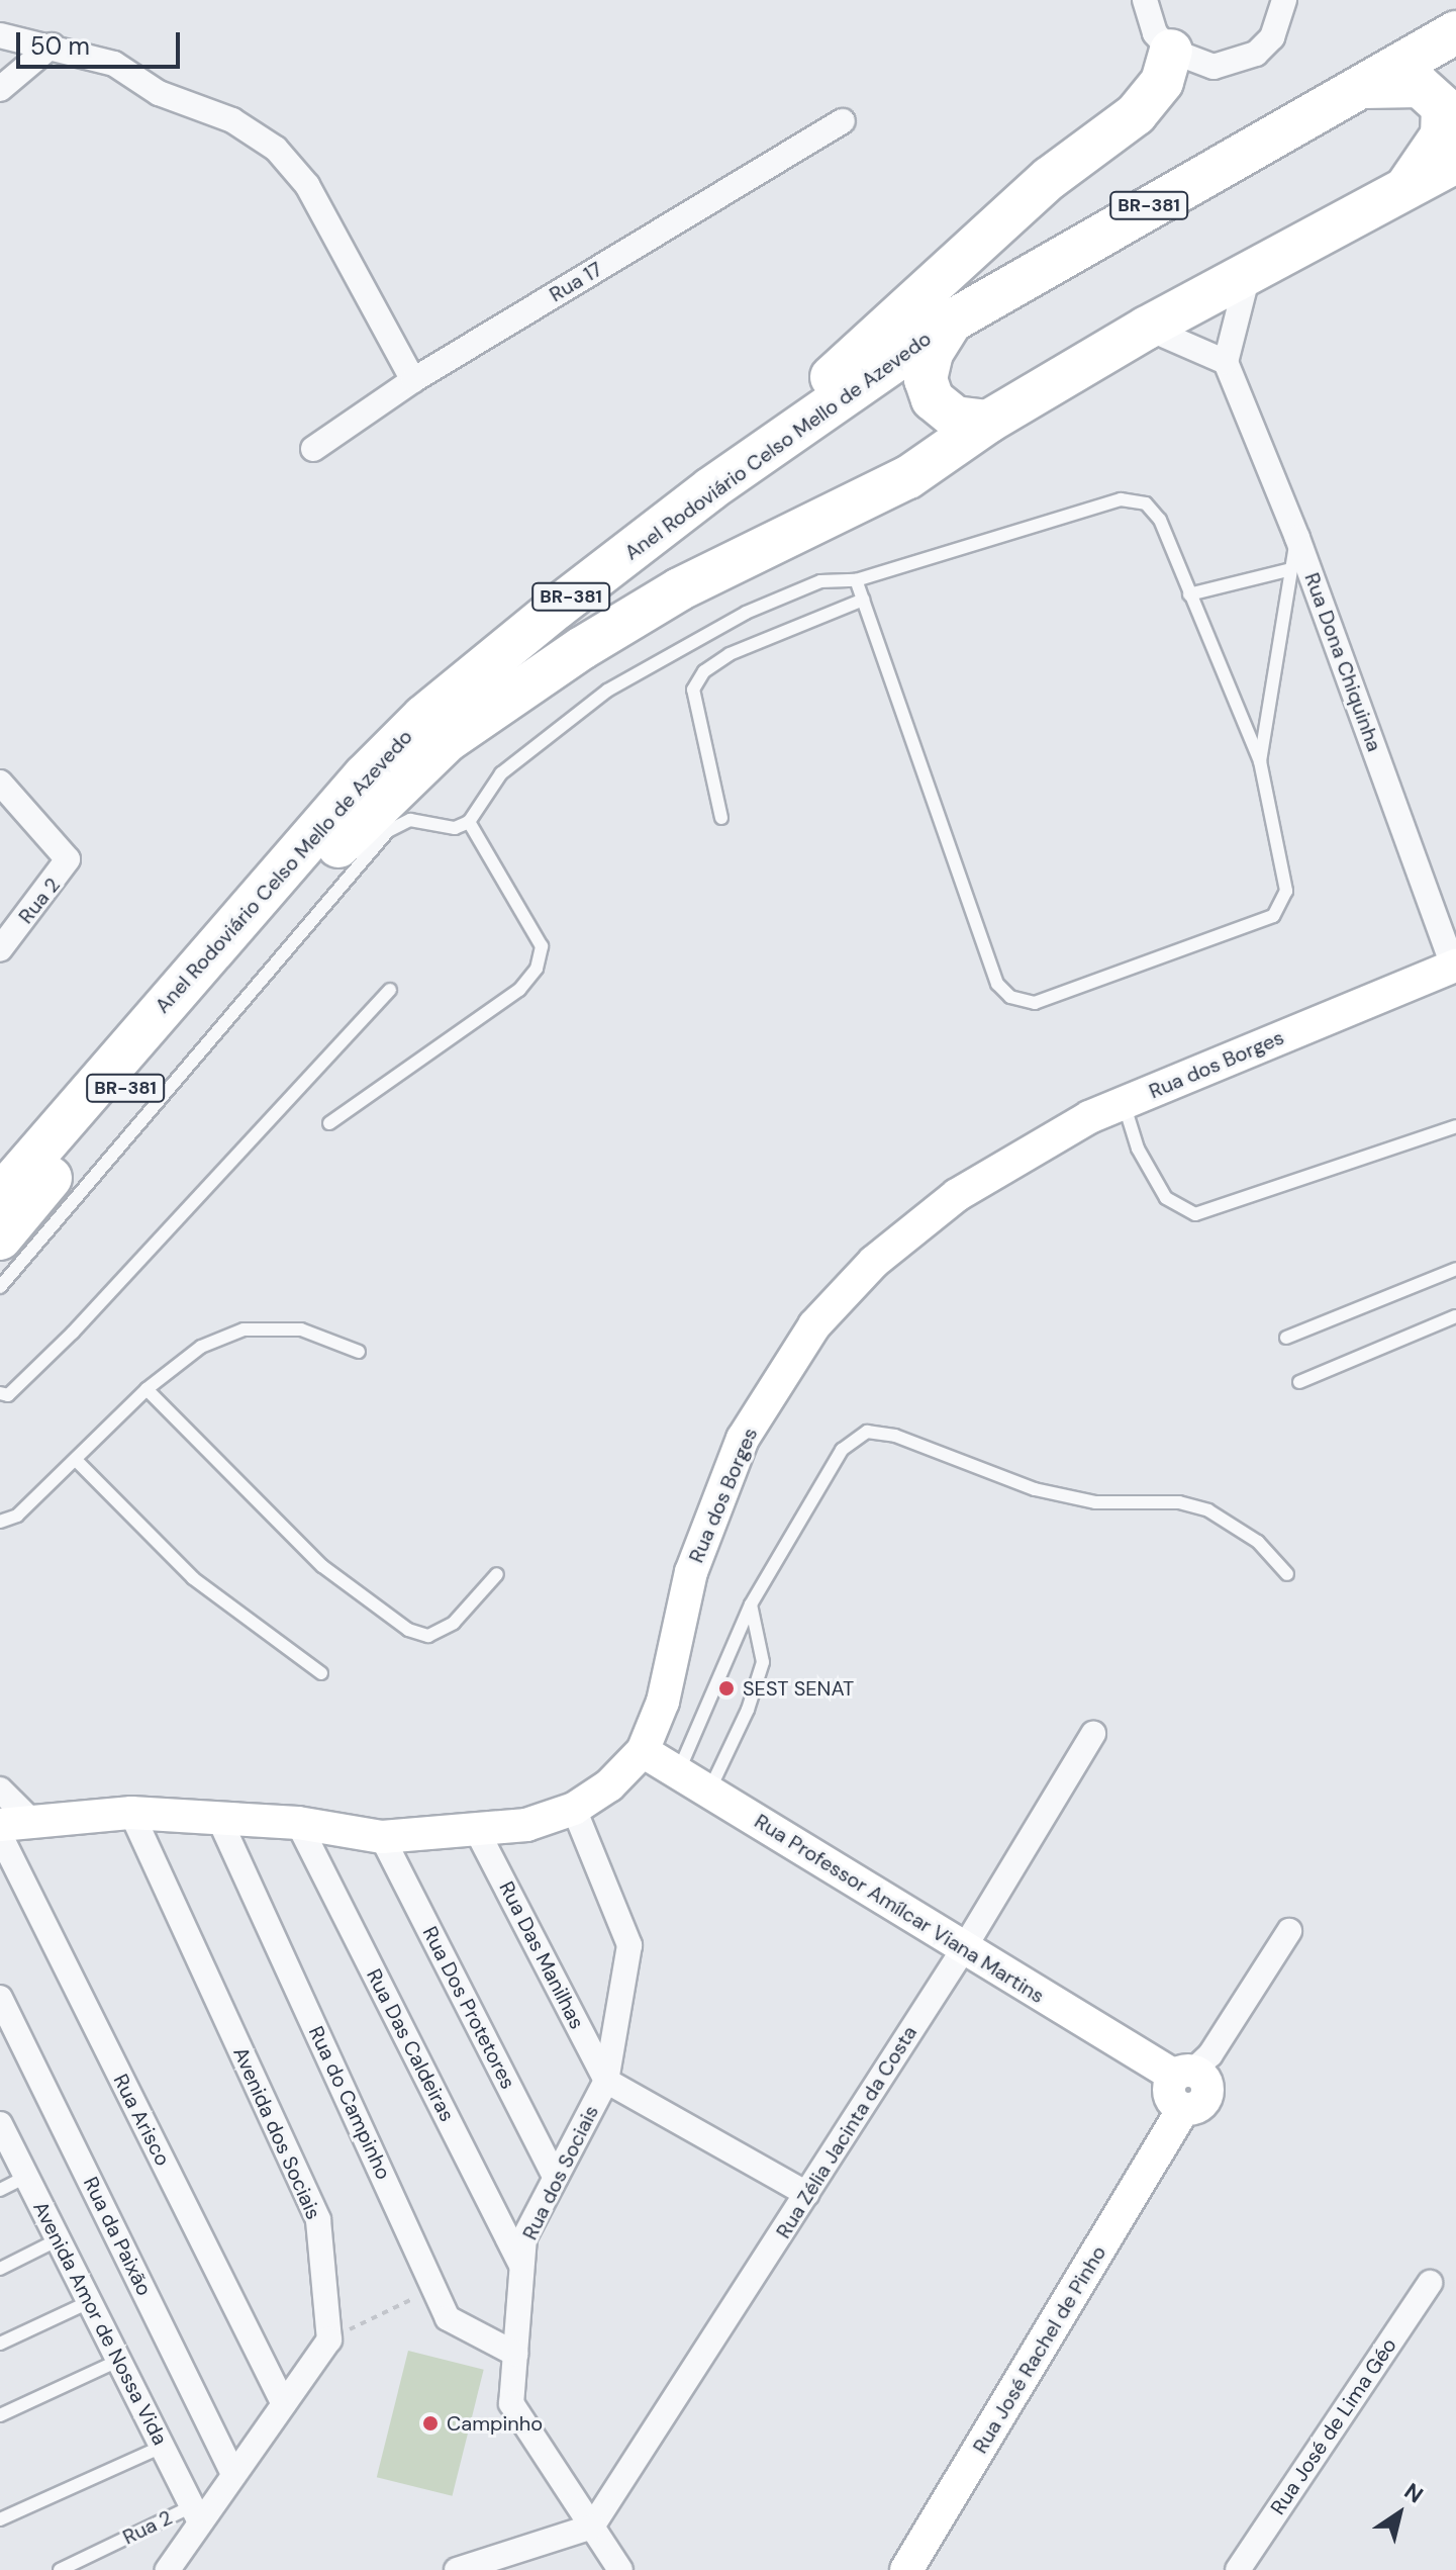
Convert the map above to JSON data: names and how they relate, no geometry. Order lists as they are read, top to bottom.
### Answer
{
  "streets": {
    "highway": ["BR-381", "Anel Rodoviário Celso Mello de Azevedo"],
    "street": [
      "Rua 17",
      "Rua Dona Chiquinha",
      "Rua 2",
      "Rua dos Borges",
      "Rua Professor Amílcar Viana Martins",
      "Rua Das Manilhas",
      "Rua Dos Protetores",
      "Rua Das Caldeiras",
      "Rua do Campinho",
      "Rua Arisco",
      "Rua Zélia Jacinta da Costa",
      "Avenida dos Sociais",
      "Rua dos Sociais",
      "Rua da Paixão",
      "Avenida Amor de Nossa Vida",
      "Rua José Rachel de Pinho",
      "Rua José de Lima Géo"
    ]
  },
  "crossings": [
    ["Rua Dona Chiquinha", "Rua dos Borges"],
    ["Rua 2", "Avenida Amor de Nossa Vida"],
    ["Rua dos Borges", "Rua Professor Amílcar Viana Martins"],
    ["Rua dos Borges", "Rua Das Manilhas"],
    ["Rua dos Borges", "Rua Dos Protetores"],
    ["Rua dos Borges", "Rua Das Caldeiras"],
    ["Rua dos Borges", "Rua do Campinho"],
    ["Rua dos Borges", "Avenida dos Sociais"],
    ["Rua dos Borges", "Rua dos Sociais"],
    ["Rua Professor Amílcar Viana Martins", "Rua Zélia Jacinta da Costa"],
    ["Rua Professor Amílcar Viana Martins", "Rua José Rachel de Pinho"],
    ["Rua Das Manilhas", "Rua dos Sociais"],
    ["Rua Dos Protetores", "Rua dos Sociais"],
    ["Rua Das Caldeiras", "Rua dos Sociais"],
    ["Rua do Campinho", "Rua dos Sociais"],
    ["Rua Zélia Jacinta da Costa", "Rua dos Sociais"]
  ],
  "places": ["SEST SENAT", "Campinho"],
  "scale_bar": "50 m",
  "north": "top right"
}
